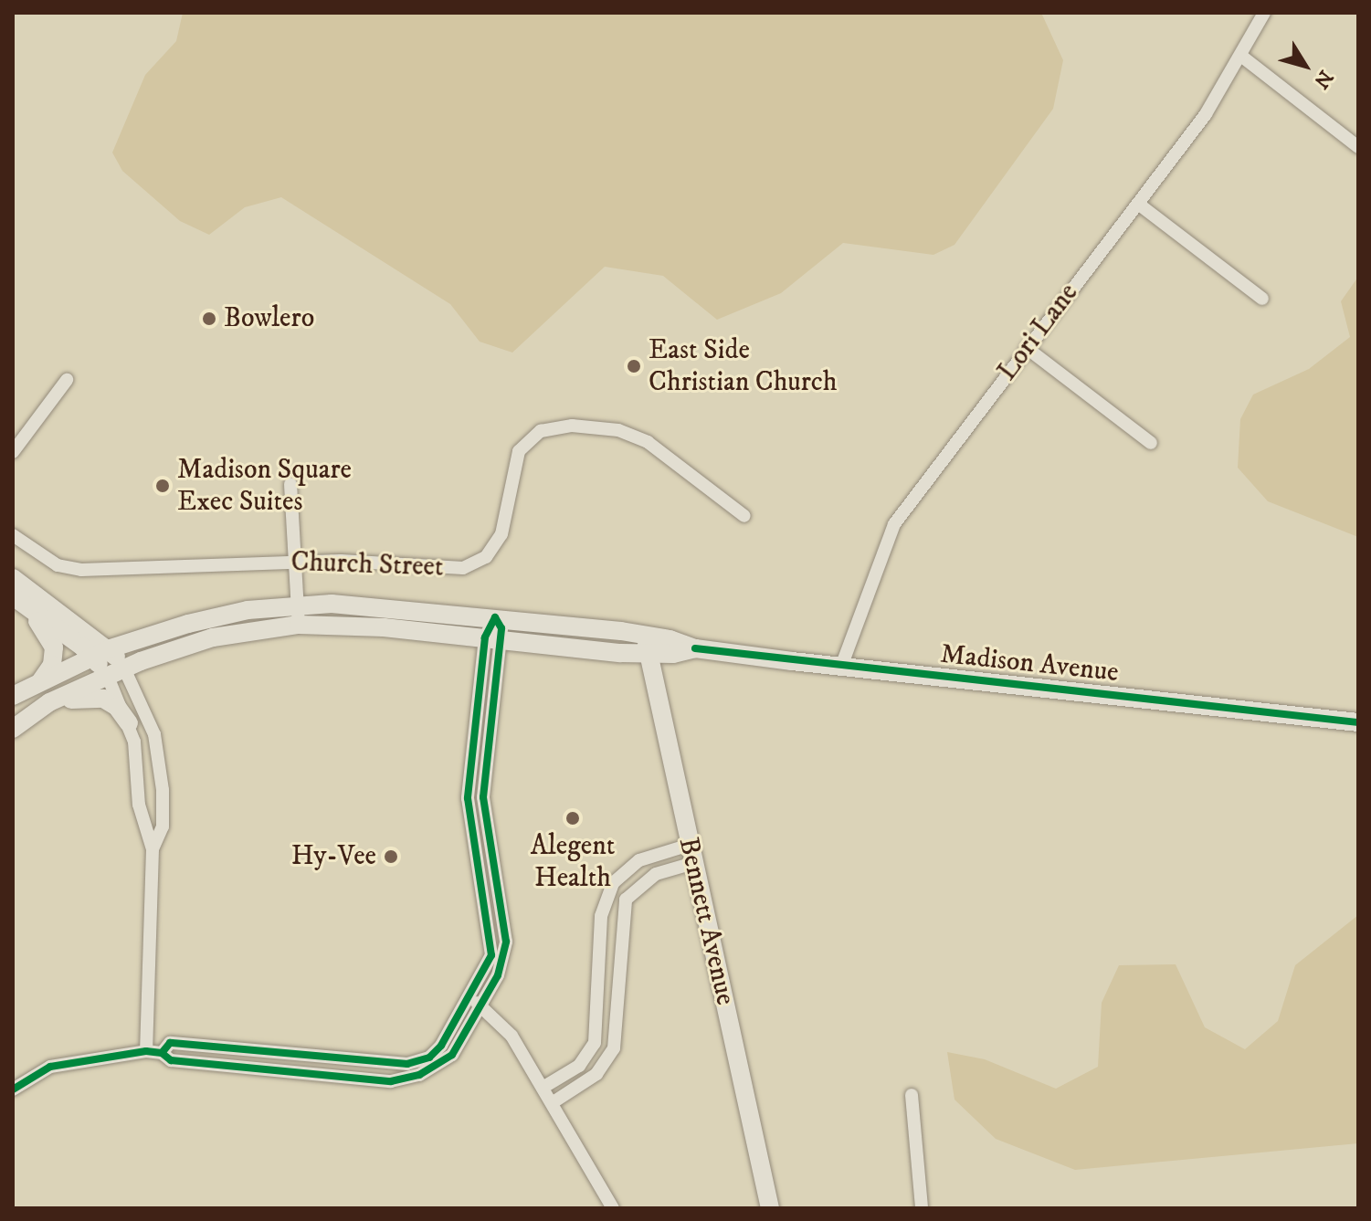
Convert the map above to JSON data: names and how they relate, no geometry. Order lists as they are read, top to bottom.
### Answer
{
  "streets": {
    "main road": ["Madison Avenue", "Bennett Avenue"],
    "street": ["Lori Lane", "Church Street"]
  },
  "crossings": [
    ["Lori Lane", "Madison Avenue"],
    ["Madison Avenue", "Bennett Avenue"]
  ],
  "places": [
    "Bowlero",
    "East Side Christian Church",
    "Madison Square Exec Suites",
    "Alegent Health",
    "Hy-Vee"
  ],
  "north": "bottom right"
}
